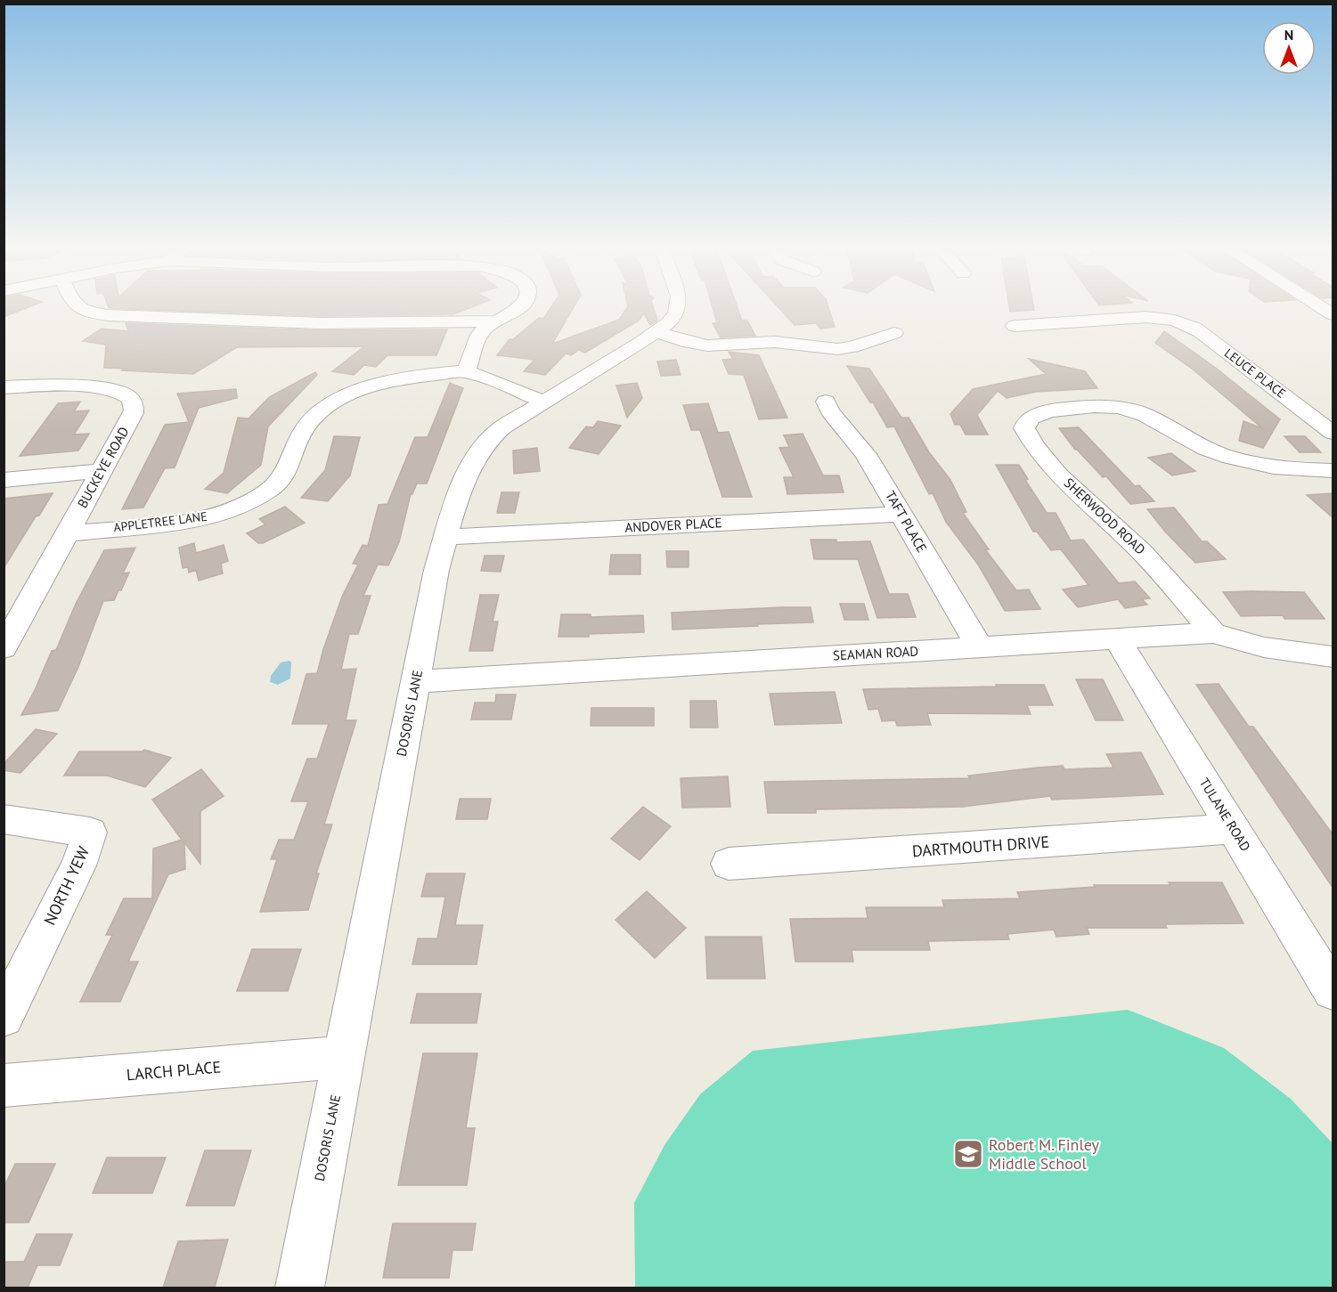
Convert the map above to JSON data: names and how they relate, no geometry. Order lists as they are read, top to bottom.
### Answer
{
  "streets": {
    "street": [
      "LEUCE PLACE",
      "BUCKEYE ROAD",
      "SHERWOOD ROAD",
      "APPLETREE LANE",
      "TAFT PLACE",
      "ANDOVER PLACE",
      "SEAMAN ROAD",
      "DOSORIS LANE",
      "TULANE ROAD",
      "DARTMOUTH DRIVE",
      "NORTH YEW",
      "LARCH PLACE"
    ]
  },
  "crossings": [
    ["BUCKEYE ROAD", "APPLETREE LANE"],
    ["SHERWOOD ROAD", "SEAMAN ROAD"],
    ["APPLETREE LANE", "DOSORIS LANE"],
    ["TAFT PLACE", "ANDOVER PLACE"],
    ["TAFT PLACE", "SEAMAN ROAD"],
    ["ANDOVER PLACE", "DOSORIS LANE"],
    ["SEAMAN ROAD", "DOSORIS LANE"],
    ["SEAMAN ROAD", "TULANE ROAD"],
    ["DOSORIS LANE", "LARCH PLACE"],
    ["TULANE ROAD", "DARTMOUTH DRIVE"]
  ],
  "places": {
    "school or university": ["Robert M. Finley Middle School"]
  },
  "north": "top"
}
